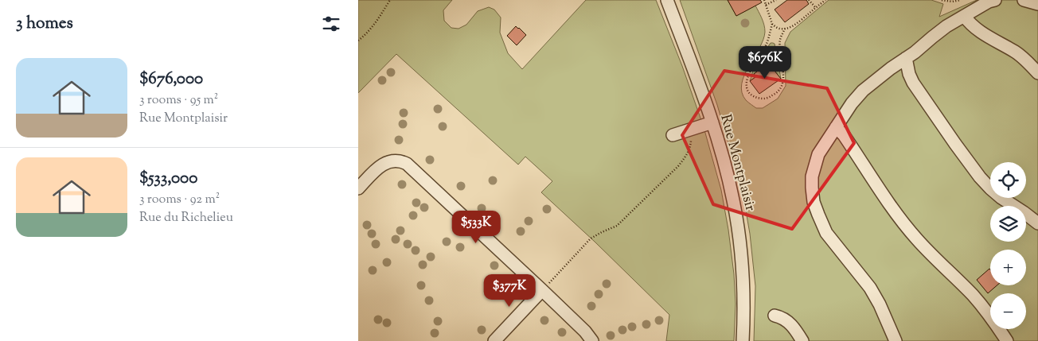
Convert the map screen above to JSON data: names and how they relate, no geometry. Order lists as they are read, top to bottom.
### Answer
{
  "streets": {
    "street": ["Rue Montplaisir"]
  },
  "page": {
    "heading": "3 homes",
    "price": ["$676K", "$533K", "$377K"],
    "list": [
      {
        "name": "$676,000",
        "note": "3 rooms · 95 m² · Rue Montplaisir"
      },
      {
        "name": "$533,000",
        "note": "3 rooms · 92 m² · Rue du Richelieu"
      }
    ],
    "map_buttons": ["+", "−"]
  }
}
